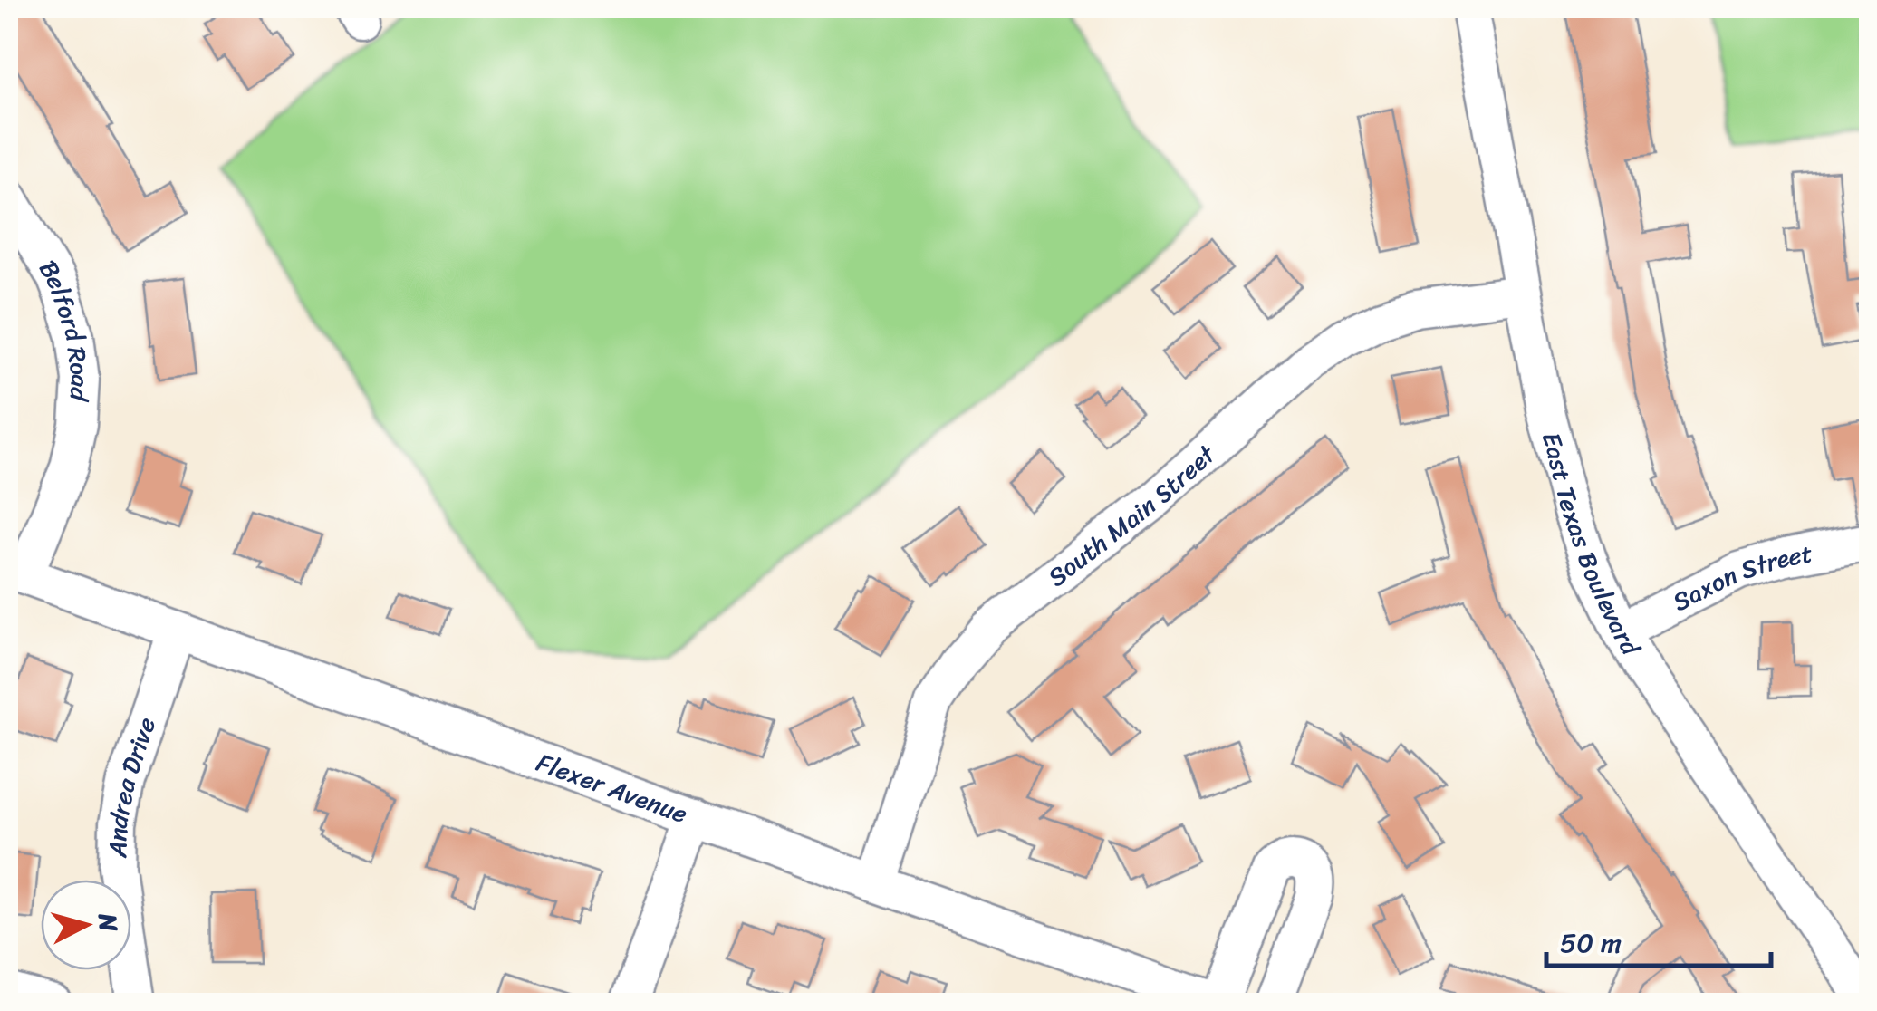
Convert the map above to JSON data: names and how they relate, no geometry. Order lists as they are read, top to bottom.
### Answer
{
  "streets": {
    "street": [
      "Belford Road",
      "South Main Street",
      "East Texas Boulevard",
      "Saxon Street",
      "Flexer Avenue",
      "Andrea Drive"
    ]
  },
  "crossings": [
    ["Belford Road", "Flexer Avenue"],
    ["South Main Street", "East Texas Boulevard"],
    ["South Main Street", "Flexer Avenue"],
    ["East Texas Boulevard", "Saxon Street"],
    ["Flexer Avenue", "Andrea Drive"]
  ],
  "scale_bar": "50 m",
  "north": "right"
}
